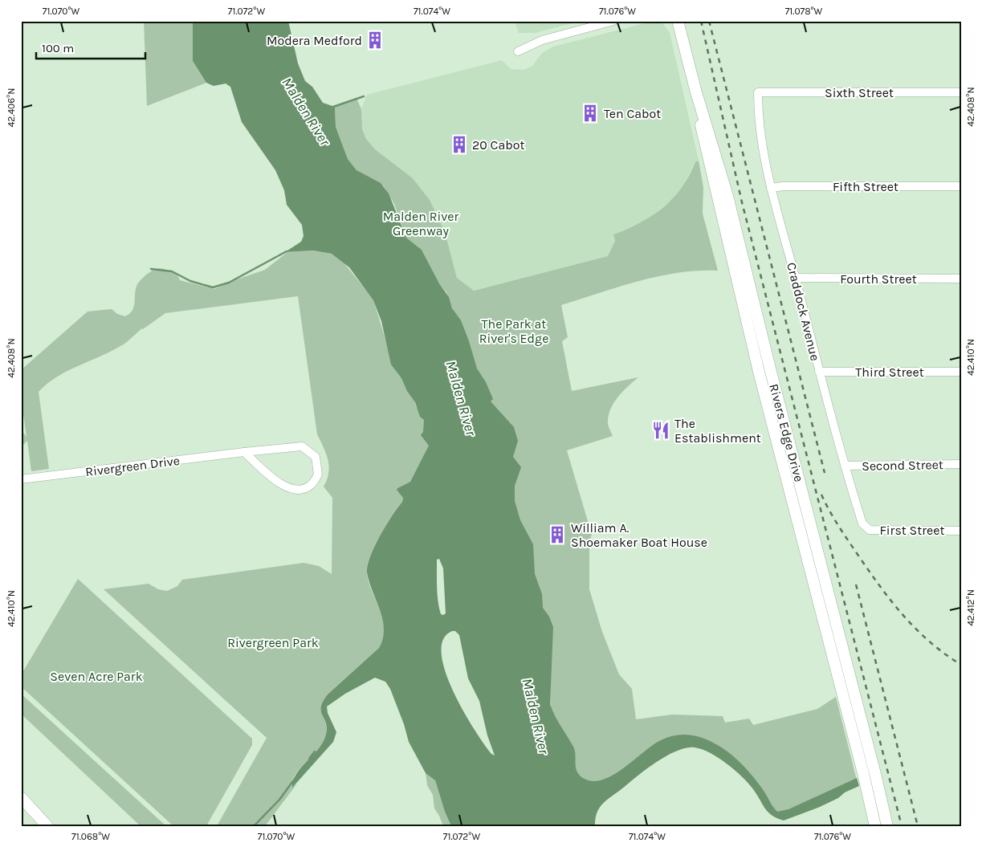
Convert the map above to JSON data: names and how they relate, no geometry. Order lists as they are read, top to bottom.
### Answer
{
  "streets": {
    "main road": ["Rivers Edge Drive"],
    "street": [
      "Sixth Street",
      "Fifth Street",
      "Fourth Street",
      "Craddock Avenue",
      "Third Street",
      "Second Street",
      "Rivergreen Drive",
      "First Street"
    ]
  },
  "crossings": [
    ["Sixth Street", "Craddock Avenue"],
    ["Fifth Street", "Craddock Avenue"],
    ["Fourth Street", "Craddock Avenue"],
    ["Craddock Avenue", "Third Street"],
    ["Craddock Avenue", "Second Street"],
    ["Craddock Avenue", "First Street"]
  ],
  "water": ["Malden River"],
  "parks": [
    "Malden River Greenway",
    "The Park at River's Edge",
    "Rivergreen Park",
    "Seven Acre Park"
  ],
  "places": {
    "building": [
      "Modera Medford",
      "Ten Cabot",
      "20 Cabot",
      "William A. Shoemaker Boat House"
    ],
    "restaurant": ["The Establishment"]
  },
  "scale_bar": "100 m",
  "coordinates": [
    "71.070°W",
    "71.072°W",
    "71.074°W",
    "71.076°W",
    "71.078°W",
    "42.408°N",
    "42.406°N",
    "42.410°N",
    "42.412°N",
    "71.068°W"
  ]
}
